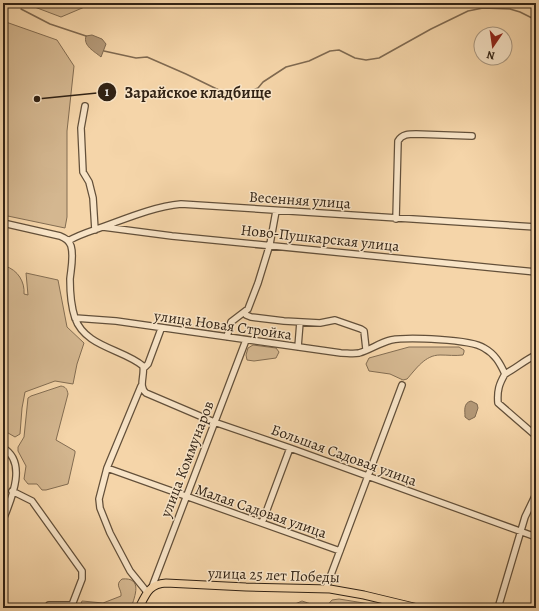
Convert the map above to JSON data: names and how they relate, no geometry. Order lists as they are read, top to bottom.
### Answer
{
  "streets": {
    "main road": ["улица 25 лет Победы"],
    "street": [
      "Весенняя улица",
      "Ново-Пушкарская улица",
      "улица Новая Стройка",
      "Большая Садовая улица",
      "улица Коммунаров",
      "Малая Садовая улица"
    ]
  },
  "crossings": [
    ["Весенняя улица", "Ново-Пушкарская улица"],
    ["улица Новая Стройка", "улица Коммунаров"],
    ["Большая Садовая улица", "улица Коммунаров"],
    ["улица Коммунаров", "Малая Садовая улица"],
    ["улица Коммунаров", "улица 25 лет Победы"]
  ],
  "places": ["Зарайское кладбище"],
  "north": "bottom"
}
